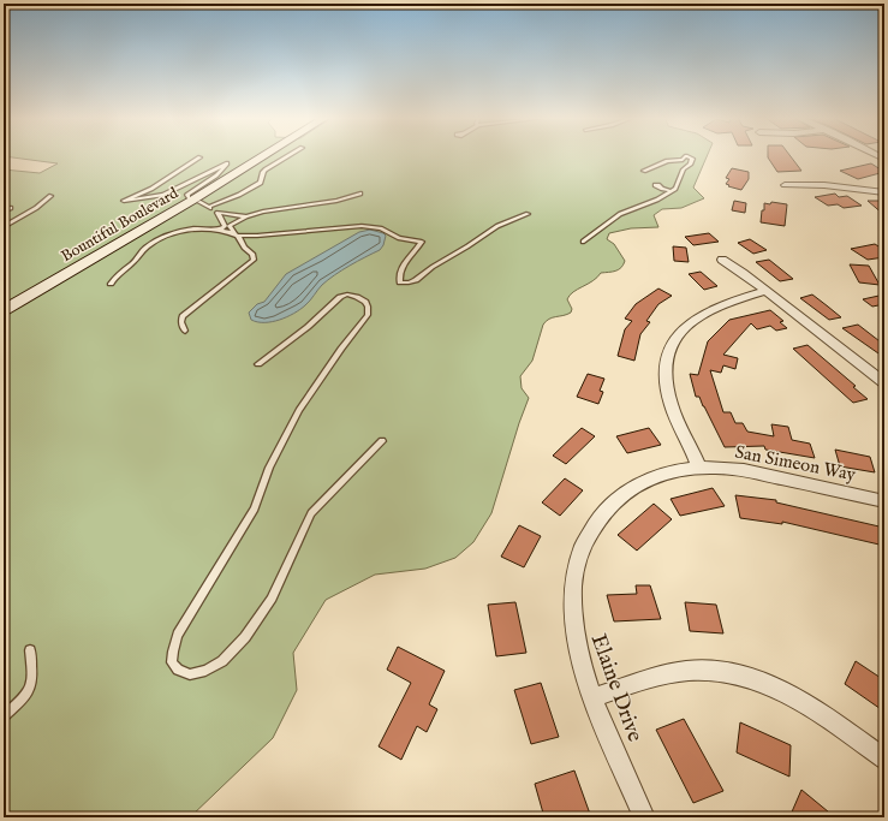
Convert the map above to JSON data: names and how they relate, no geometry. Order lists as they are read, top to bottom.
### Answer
{
  "streets": {
    "main road": ["Bountiful Boulevard"],
    "street": ["San Simeon Way", "Elaine Drive"]
  },
  "crossings": [
    ["San Simeon Way", "Elaine Drive"]
  ]
}
